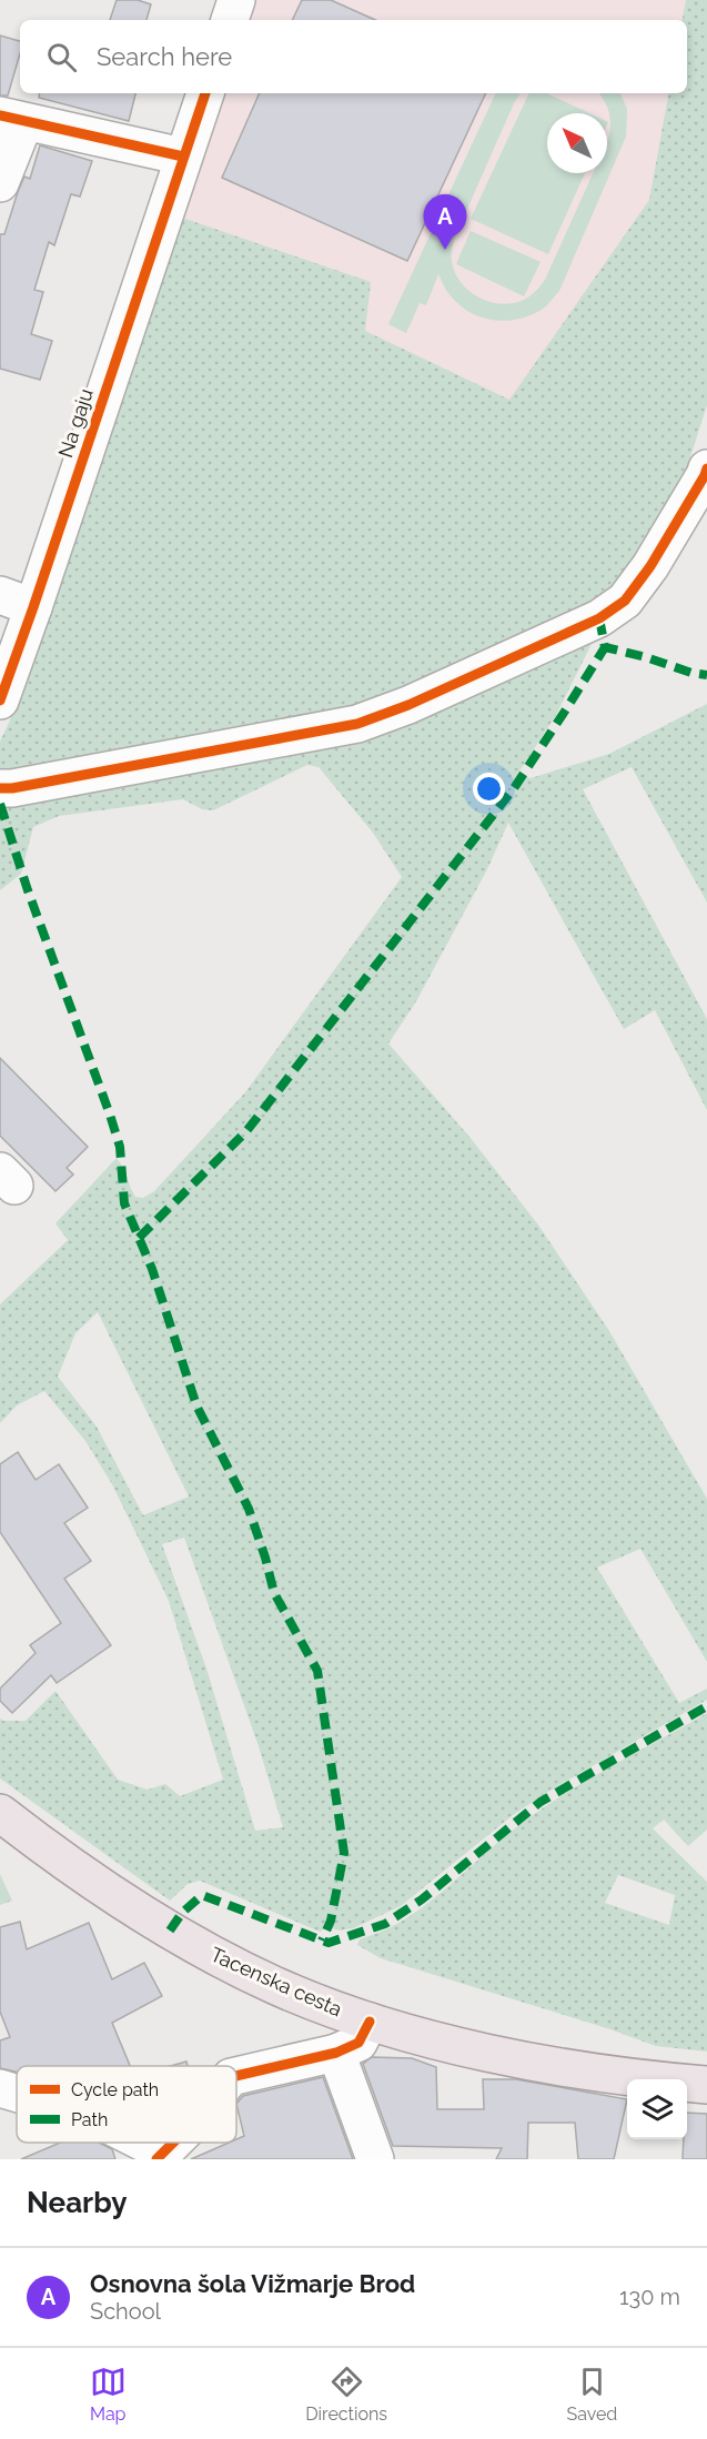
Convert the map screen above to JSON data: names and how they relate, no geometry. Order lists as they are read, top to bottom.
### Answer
{
  "streets": {
    "main road": ["Tacenska cesta"],
    "street": ["Na gaju"]
  },
  "legend": ["Cycle path", "Path"],
  "north": "top left",
  "page": {
    "search": "Search here",
    "pins": "A",
    "heading": "Nearby",
    "list": [
      {
        "mark": "A",
        "name": "Osnovna šola Vižmarje Brod",
        "note": "School",
        "value": "130 m"
      }
    ],
    "nav": ["Map", "Directions", "Saved"]
  }
}
